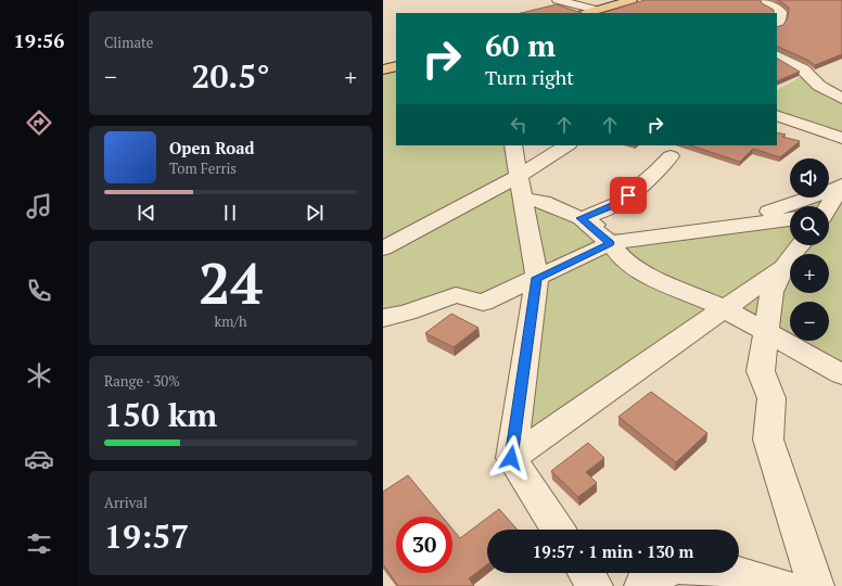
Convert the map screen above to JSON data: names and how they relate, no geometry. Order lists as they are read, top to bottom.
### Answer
{
  "page": {
    "tabs": "19:56",
    "tile": [
      "Climate",
      ["24", "km/h"],
      ["Range · 30%", "150 km"],
      ["Arrival", "19:57"]
    ],
    "turn": ["60 m", "Turn right"],
    "heat": ["−", "20.5°", "+"],
    "song": ["Open Road", "Tom Ferris"],
    "map_buttons": ["+", "−"],
    "limit": "30",
    "trip": "19:57 · 1 min · 130 m"
  }
}
